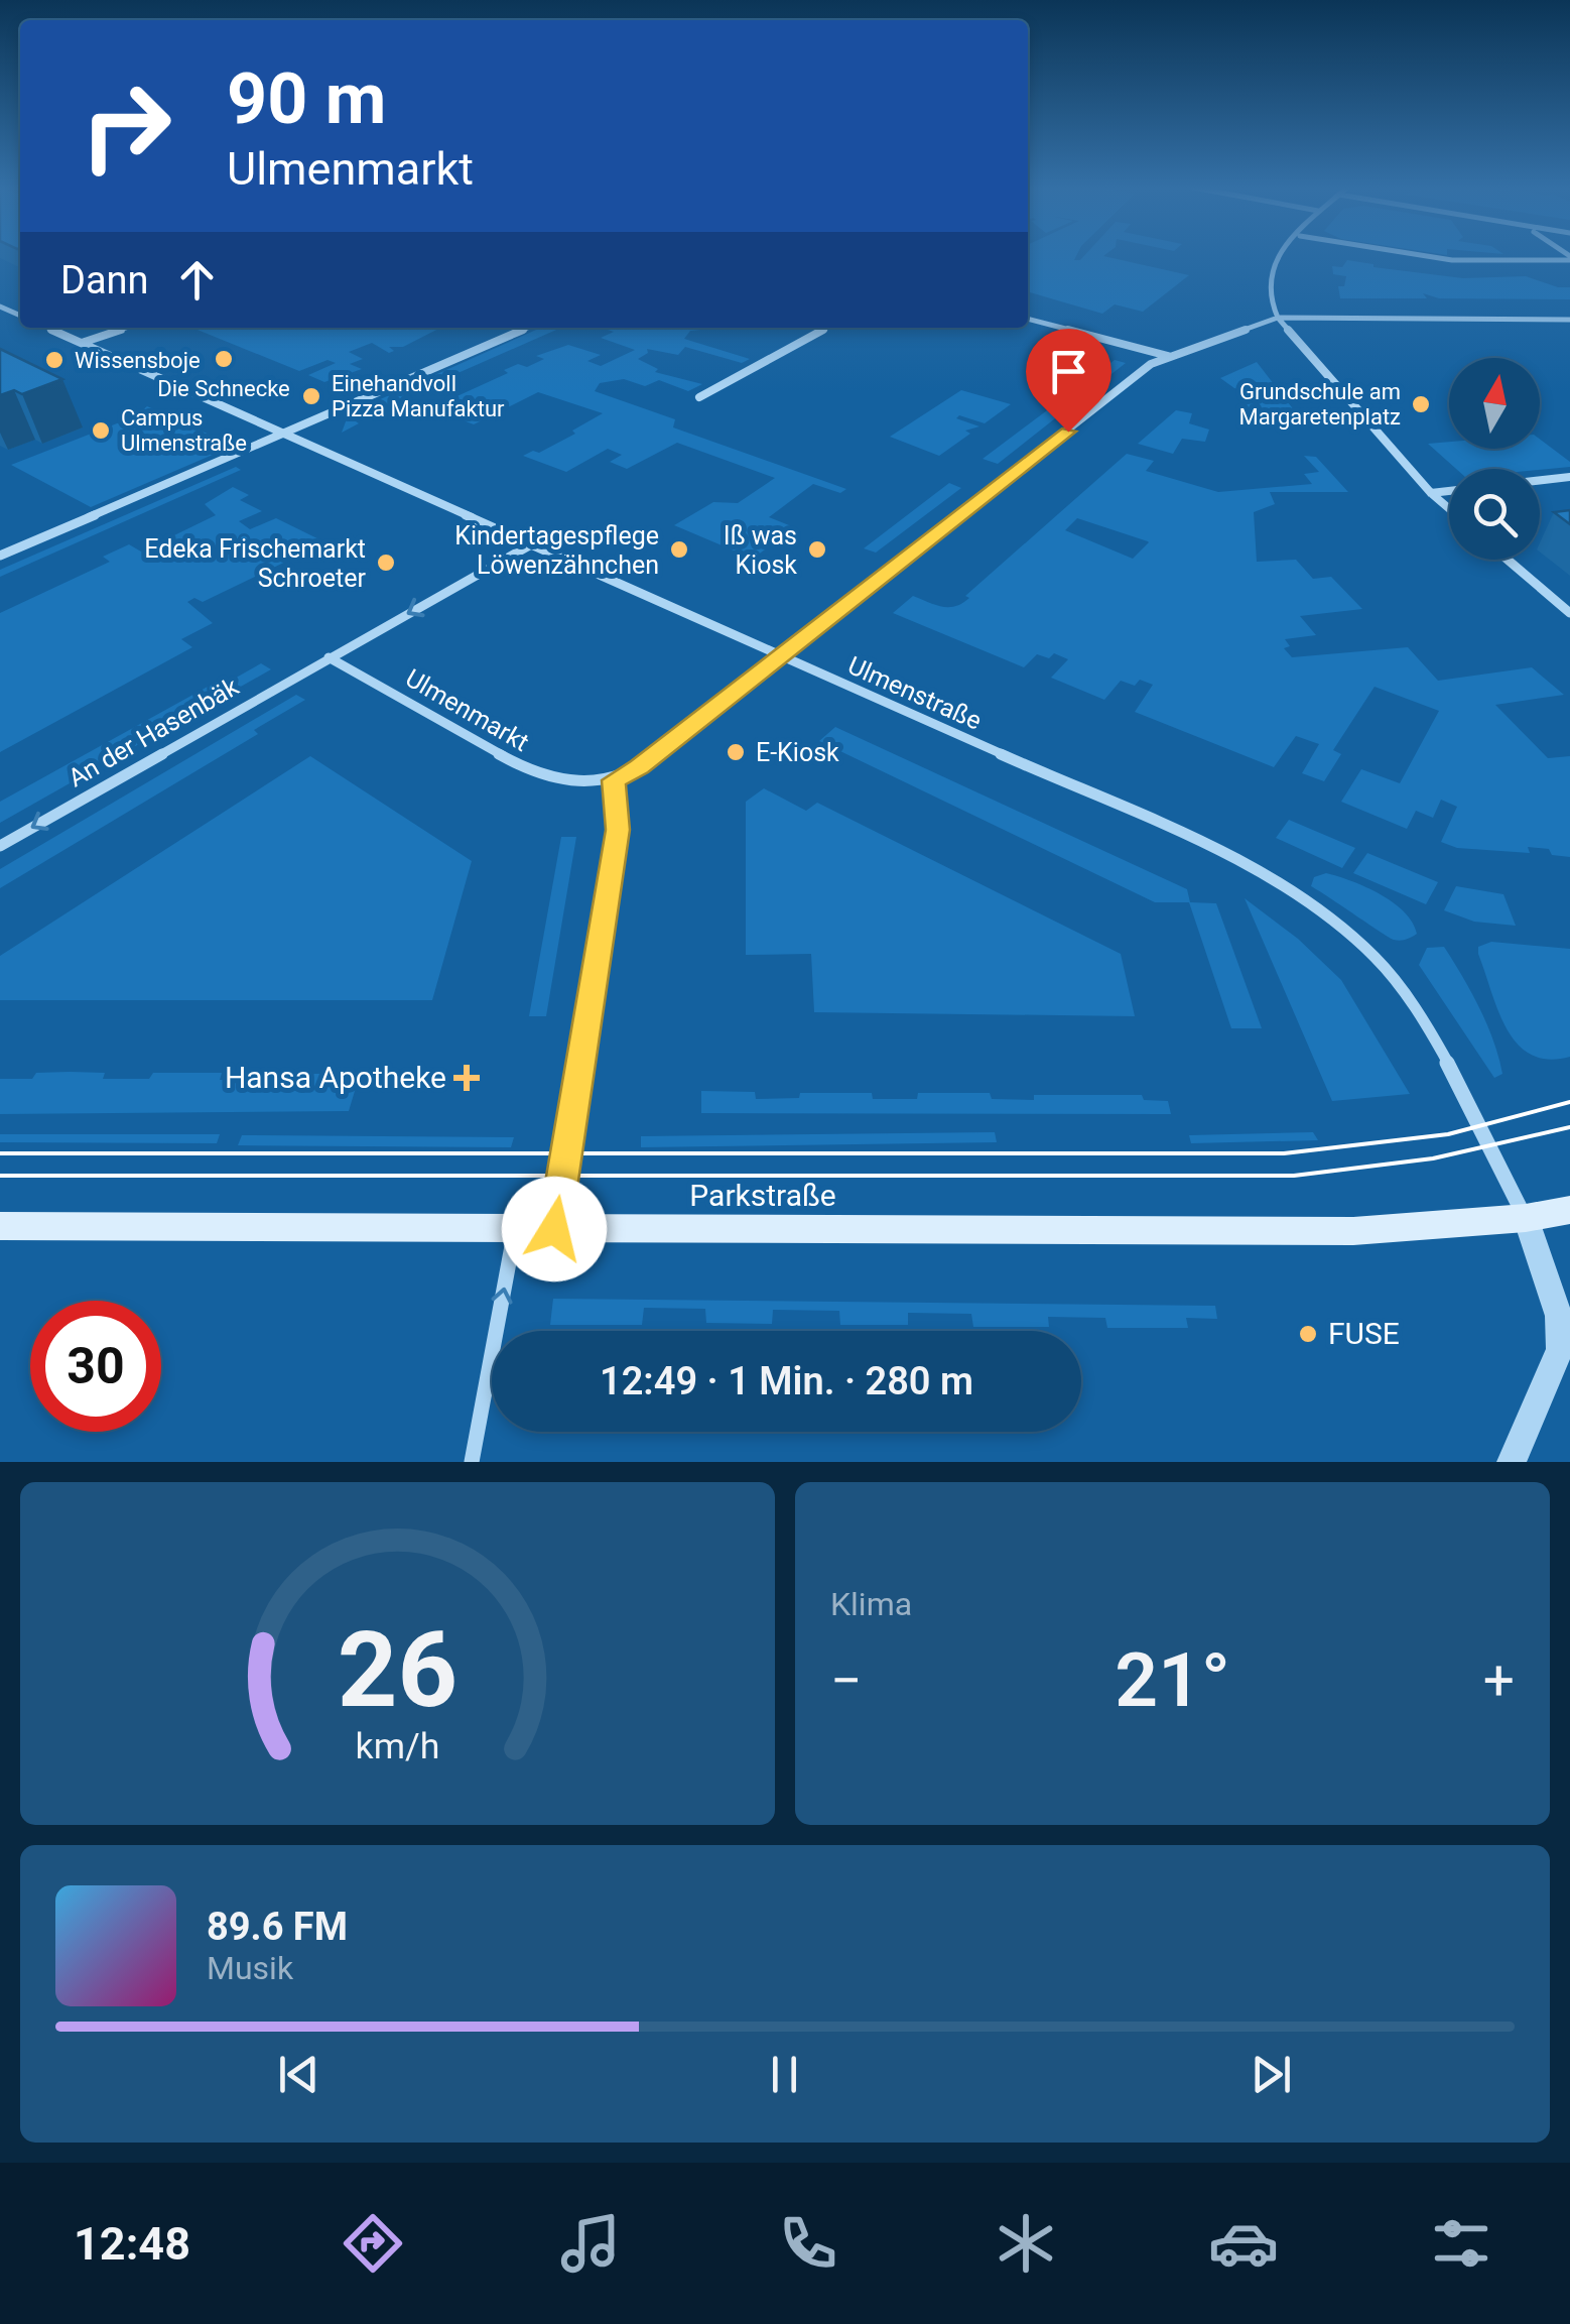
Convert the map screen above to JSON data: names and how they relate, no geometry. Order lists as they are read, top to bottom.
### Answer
{
  "streets": {
    "main road": ["Parkstraße"],
    "street": ["Ulmenstraße", "Ulmenmarkt", "An der Hasenbäk"]
  },
  "crossings": [
    ["Ulmenstraße", "Ulmenmarkt"],
    ["Ulmenstraße", "Parkstraße"],
    ["Ulmenmarkt", "An der Hasenbäk"]
  ],
  "one_way": ["An der Hasenbäk"],
  "places": {
    "other": [
      "Die Schnecke",
      "Wissensboje",
      "Einehandvoll Pizza Manufaktur",
      "Grundschule am Margaretenplatz",
      "Campus Ulmenstraße",
      "Kindertagespflege Löwenzähnchen",
      "Iß was Kiosk",
      "Edeka Frischemarkt Schroeter",
      "E-Kiosk",
      "FUSE"
    ],
    "health": ["Hansa Apotheke"]
  },
  "north": "top",
  "page": {
    "turn": ["90 m", "Ulmenmarkt"],
    "then": "Dann",
    "limit": "30",
    "trip": "12:49 · 1 Min. · 280 m",
    "tile": "Klima",
    "heat": ["−", "21°", "+"],
    "song": ["89.6 FM", "Musik"],
    "tabs": "12:48",
    "gauge": ["26", "km/h"]
  }
}
